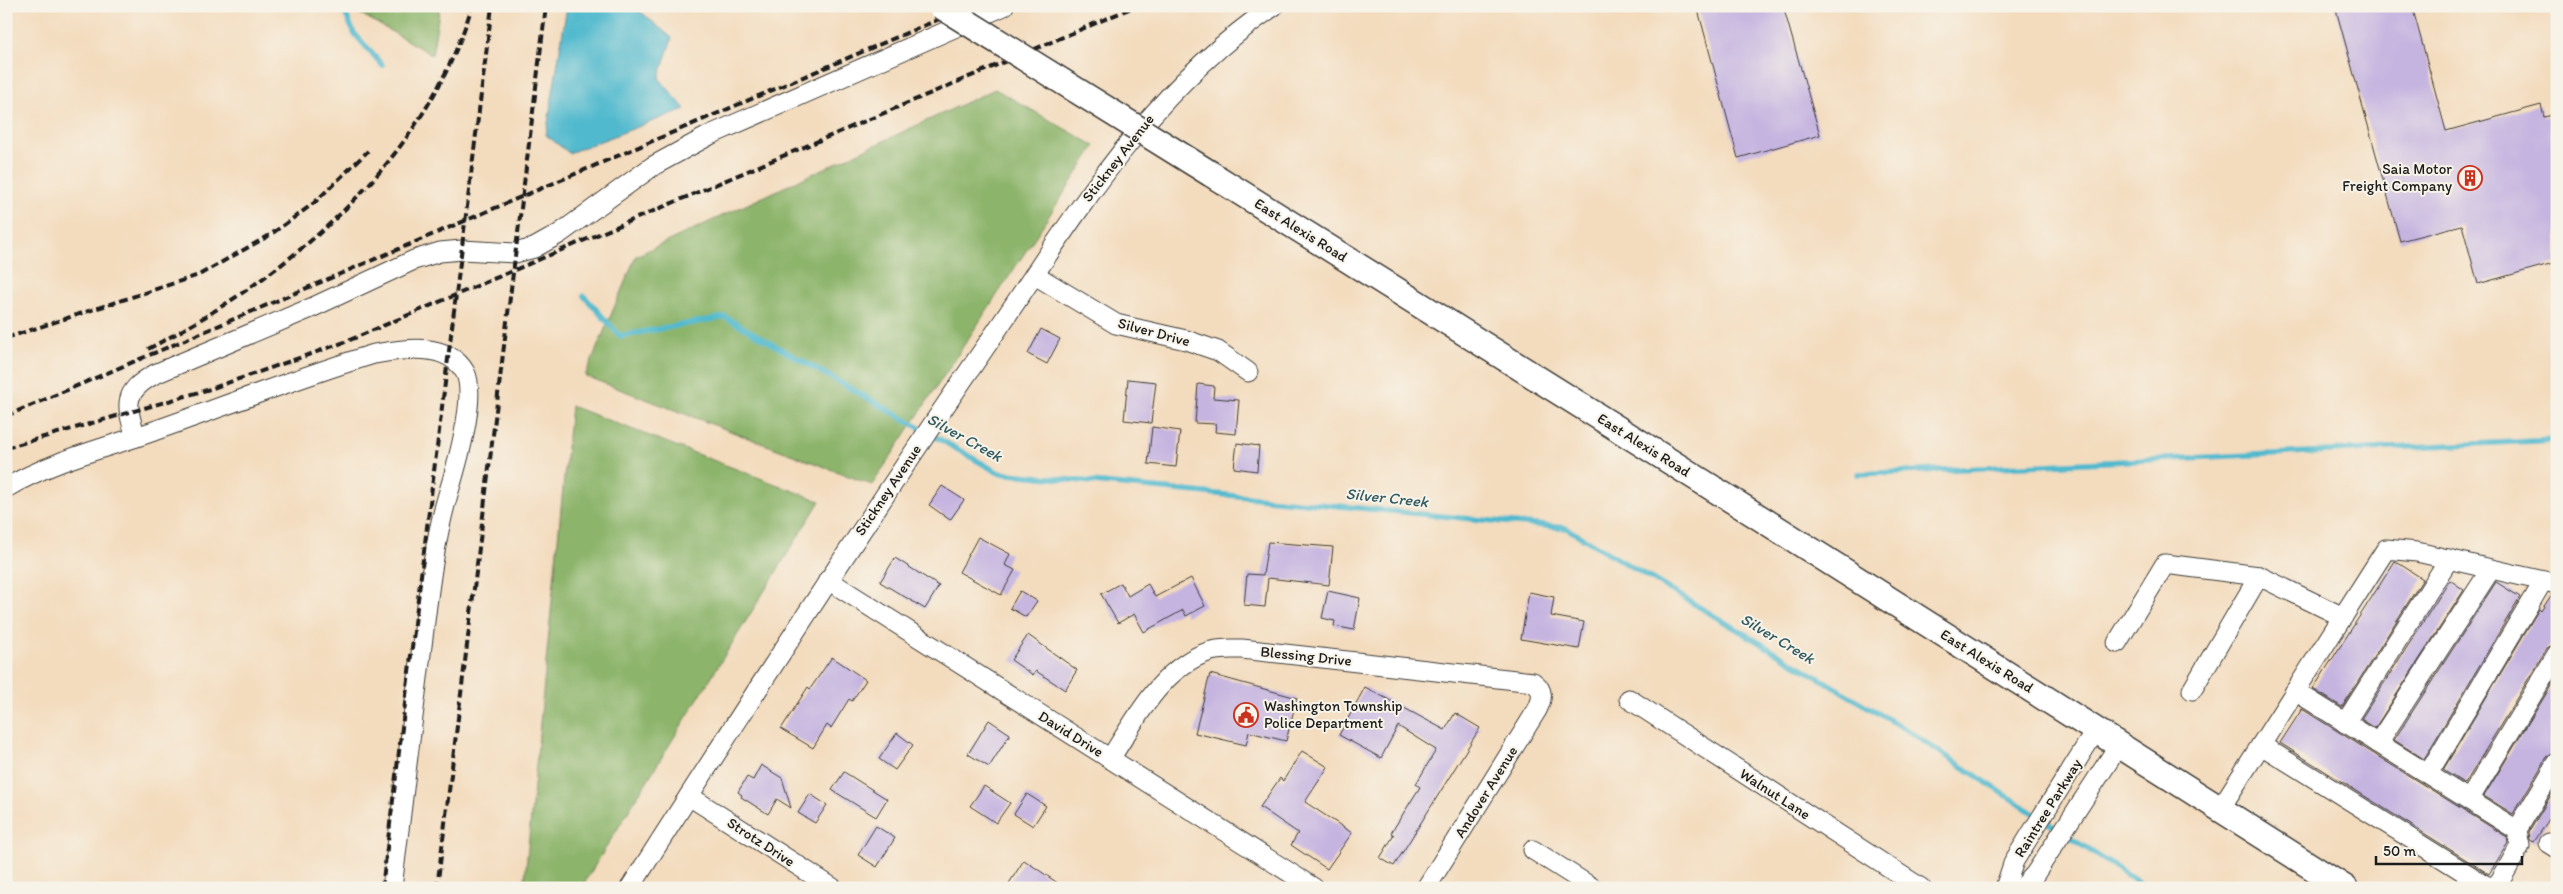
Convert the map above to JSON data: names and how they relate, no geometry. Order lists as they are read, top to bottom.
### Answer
{
  "streets": {
    "main road": ["East Alexis Road"],
    "street": [
      "Stickney Avenue",
      "Silver Drive",
      "Blessing Drive",
      "David Drive",
      "Andover Avenue",
      "Walnut Lane",
      "Raintree Parkway",
      "Strotz Drive"
    ]
  },
  "crossings": [
    ["Stickney Avenue", "Silver Drive"],
    ["Stickney Avenue", "David Drive"],
    ["Stickney Avenue", "Strotz Drive"],
    ["East Alexis Road", "Raintree Parkway"],
    ["Blessing Drive", "David Drive"],
    ["Blessing Drive", "Andover Avenue"]
  ],
  "water": ["Silver Creek"],
  "places": {
    "building": ["Saia Motor Freight Company"],
    "public building": ["Washington Township Police Department"]
  },
  "scale_bar": "50 m"
}
